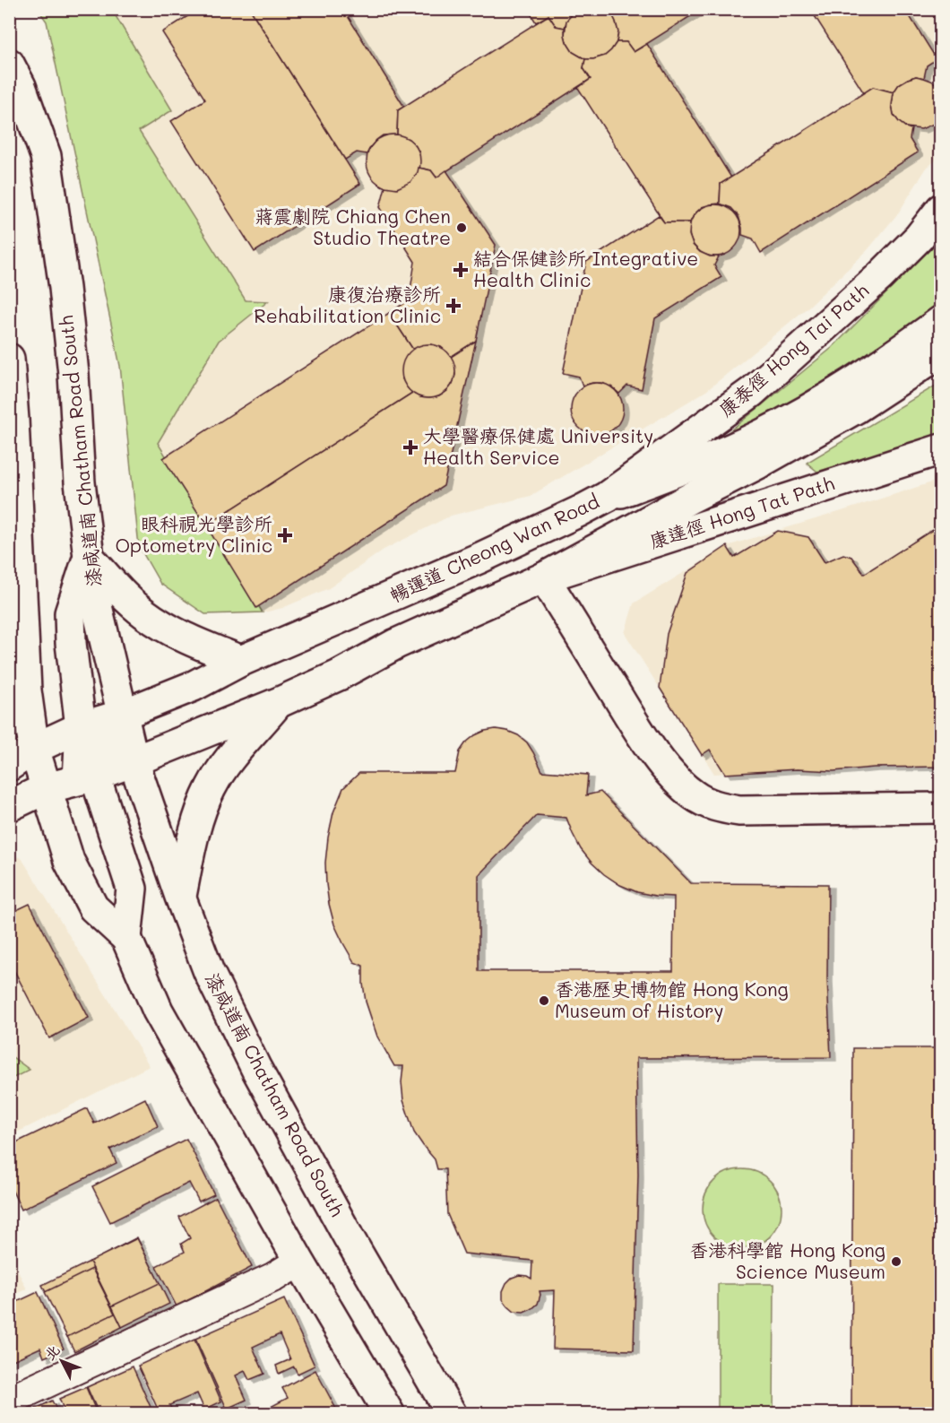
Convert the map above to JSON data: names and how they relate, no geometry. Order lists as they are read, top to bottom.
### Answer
{
  "streets": {
    "main road": [
      "康泰徑 Hong Tai Path",
      "漆咸道南 Chatham Road South",
      "康達徑 Hong Tat Path",
      "暢運道 Cheong Wan Road"
    ]
  },
  "crossings": [
    ["康泰徑 Hong Tai Path", "暢運道 Cheong Wan Road"],
    ["漆咸道南 Chatham Road South", "暢運道 Cheong Wan Road"]
  ],
  "places": {
    "other": ["蔣震劇院 Chiang Chen Studio Theatre", "香港歷史博物館 Hong Kong Museum of History", "香港科學館 Hong Kong Science Museum"],
    "health": [
      "結合保健診所 Integrative Health Clinic",
      "康復治療診所 Rehabilitation Clinic",
      "大學醫療保健處 University Health Service",
      "眼科視光學診所 Optometry Clinic"
    ]
  },
  "north": "top left"
}
